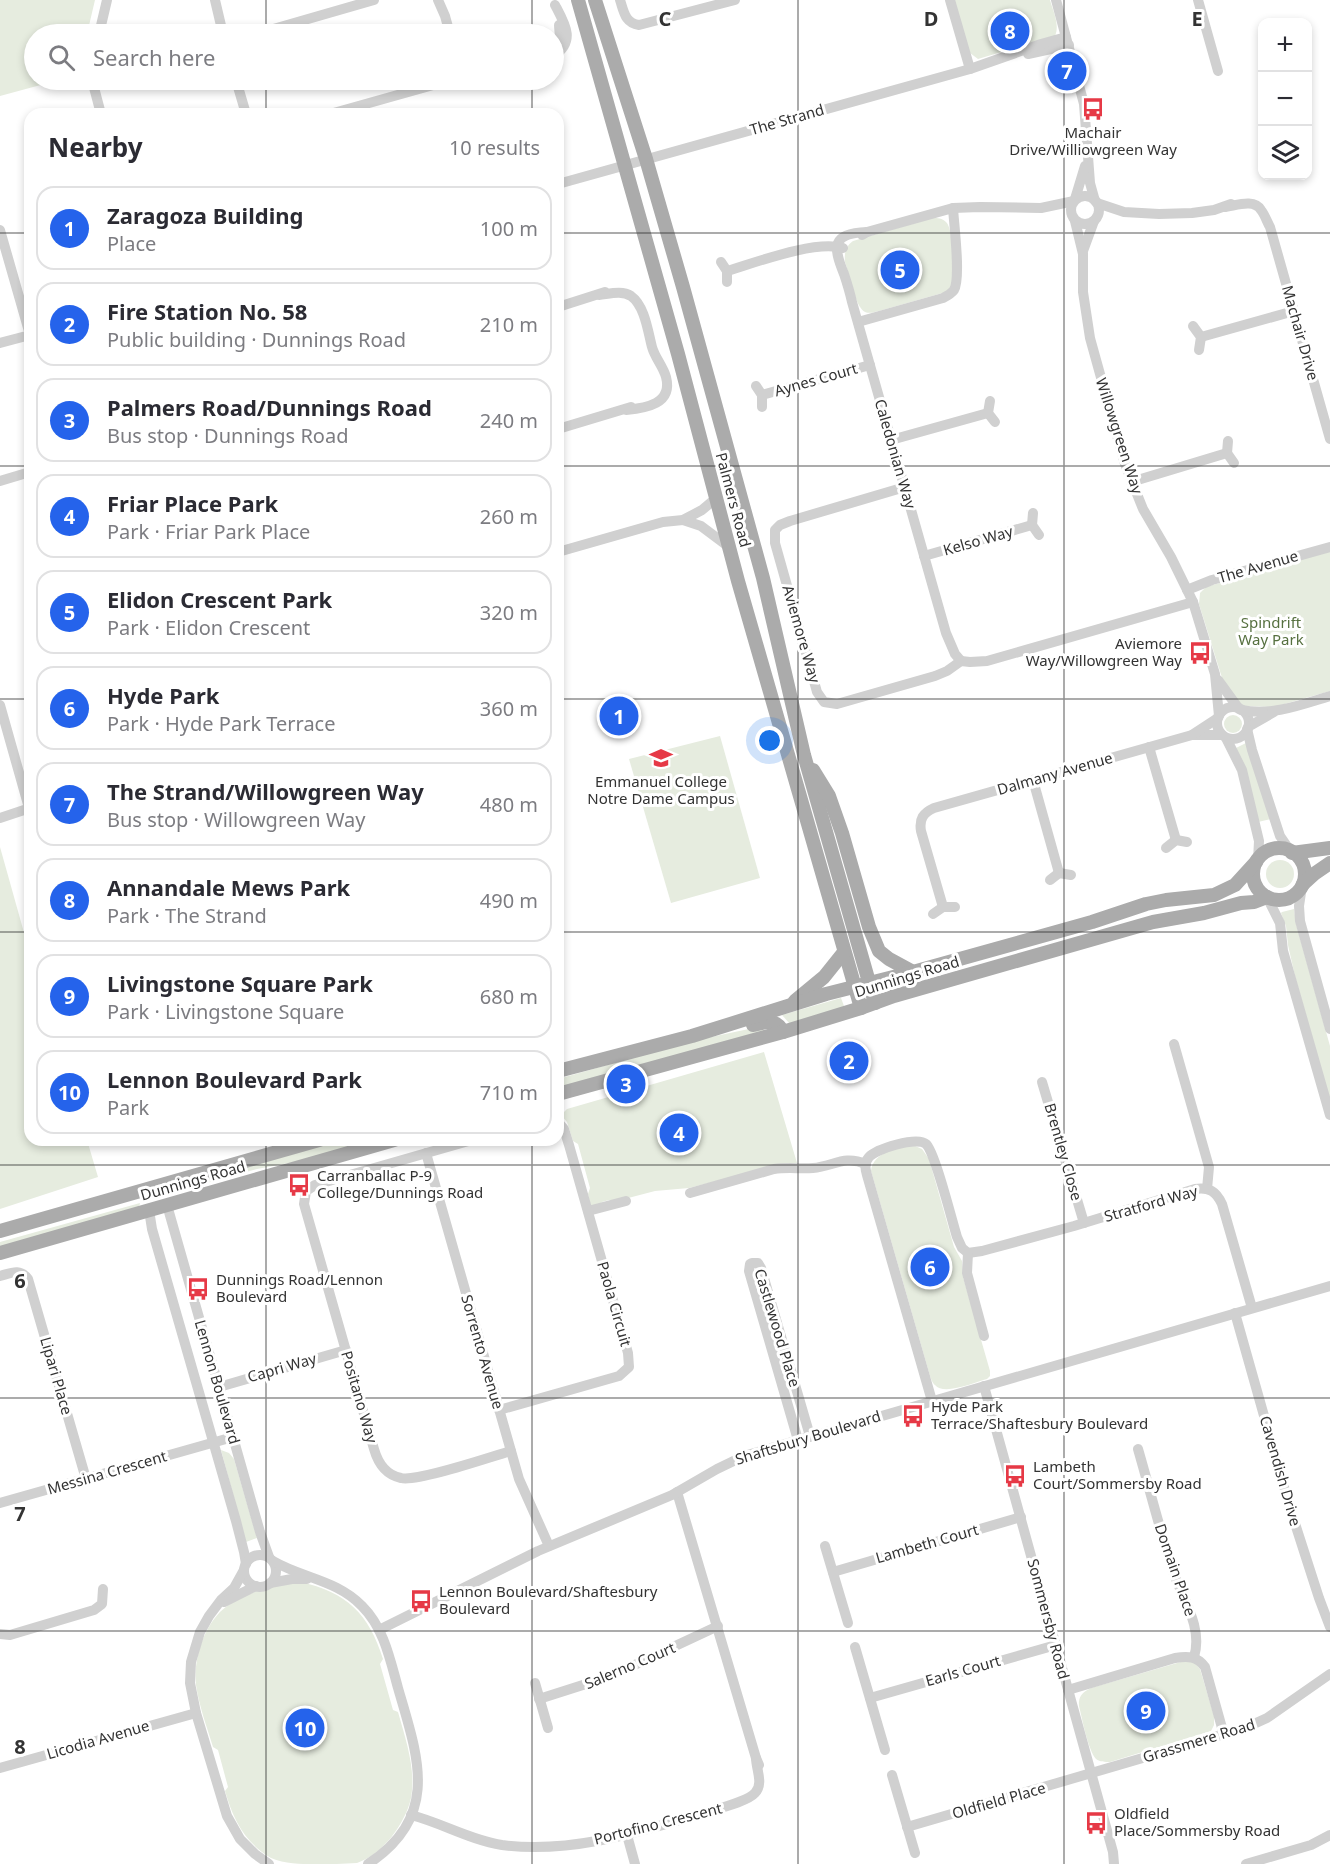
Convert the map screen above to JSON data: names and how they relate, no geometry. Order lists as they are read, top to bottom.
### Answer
{
  "streets": {
    "main road": ["Palmers Road", "Dunnings Road"],
    "street": [
      "The Strand",
      "Machair Drive",
      "Aynes Court",
      "Willowgreen Way",
      "Caledonian Way",
      "Kelso Way",
      "The Avenue",
      "Aviemore Way",
      "Dalmany Avenue",
      "Brentley Close",
      "Stratford Way",
      "Paola Circuit",
      "Castlewood Place",
      "Sorrento Avenue",
      "Capri Way",
      "Lipari Place",
      "Lennon Boulevard",
      "Positano Way",
      "Shaftsbury Boulevard",
      "Cavendish Drive",
      "Messina Crescent",
      "Lambeth Court",
      "Domain Place",
      "Sommersby Road",
      "Salerno Court",
      "Earls Court",
      "Licodia Avenue",
      "Grassmere Road",
      "Oldfield Place",
      "Portofino Crescent"
    ]
  },
  "crossings": [
    ["The Strand", "Palmers Road"],
    ["Machair Drive", "Willowgreen Way"],
    ["Aynes Court", "Caledonian Way"],
    ["Willowgreen Way", "The Avenue"],
    ["Willowgreen Way", "Aviemore Way"],
    ["Willowgreen Way", "Dalmany Avenue"],
    ["Caledonian Way", "Kelso Way"],
    ["Caledonian Way", "Aviemore Way"],
    ["Palmers Road", "Dunnings Road"],
    ["Dunnings Road", "Lennon Boulevard"],
    ["Brentley Close", "Stratford Way"],
    ["Stratford Way", "Shaftsbury Boulevard"],
    ["Paola Circuit", "Sorrento Avenue"],
    ["Castlewood Place", "Shaftsbury Boulevard"],
    ["Sorrento Avenue", "Positano Way"],
    ["Sorrento Avenue", "Shaftsbury Boulevard"],
    ["Capri Way", "Lennon Boulevard"],
    ["Capri Way", "Positano Way"],
    ["Lipari Place", "Messina Crescent"],
    ["Lennon Boulevard", "Messina Crescent"],
    ["Shaftsbury Boulevard", "Cavendish Drive"],
    ["Shaftsbury Boulevard", "Sommersby Road"],
    ["Shaftsbury Boulevard", "Portofino Crescent"],
    ["Lambeth Court", "Sommersby Road"],
    ["Sommersby Road", "Earls Court"],
    ["Sommersby Road", "Grassmere Road"],
    ["Sommersby Road", "Oldfield Place"],
    ["Salerno Court", "Portofino Crescent"],
    ["Grassmere Road", "Oldfield Place"]
  ],
  "parks": ["Spindrift Way Park"],
  "places": {
    "bus stop": [
      "Machair Drive/Williowgreen Way",
      "Aviemore Way/Willowgreen Way",
      "Carranballac P-9 College/Dunnings Road",
      "Dunnings Road/Lennon Boulevard",
      "Hyde Park Terrace/Shaftesbury Boulevard",
      "Lambeth Court/Sommersby Road",
      "Lennon Boulevard/Shaftesbury Boulevard",
      "Oldfield Place/Sommersby Road"
    ],
    "school or university": ["Emmanuel College Notre Dame Campus"]
  },
  "page": {
    "pins": [
      "8",
      "7",
      "5",
      "1",
      "2",
      "3",
      "4",
      "6",
      "9",
      "10"
    ],
    "map_buttons": ["+", "−"],
    "search": "Search here",
    "heading": ["Nearby", "10 results"],
    "list": [
      {
        "mark": "1",
        "name": "Zaragoza Building",
        "note": "Place",
        "value": "100 m"
      },
      {
        "mark": "2",
        "name": "Fire Station No. 58",
        "note": "Public building · Dunnings Road",
        "value": "210 m"
      },
      {
        "mark": "3",
        "name": "Palmers Road/Dunnings Road",
        "note": "Bus stop · Dunnings Road",
        "value": "240 m"
      },
      {
        "mark": "4",
        "name": "Friar Place Park",
        "note": "Park · Friar Park Place",
        "value": "260 m"
      },
      {
        "mark": "5",
        "name": "Elidon Crescent Park",
        "note": "Park · Elidon Crescent",
        "value": "320 m"
      },
      {
        "mark": "6",
        "name": "Hyde Park",
        "note": "Park · Hyde Park Terrace",
        "value": "360 m"
      },
      {
        "mark": "7",
        "name": "The Strand/Willowgreen Way",
        "note": "Bus stop · Willowgreen Way",
        "value": "480 m"
      },
      {
        "mark": "8",
        "name": "Annandale Mews Park",
        "note": "Park · The Strand",
        "value": "490 m"
      },
      {
        "mark": "9",
        "name": "Livingstone Square Park",
        "note": "Park · Livingstone Square",
        "value": "680 m"
      },
      {
        "mark": "10",
        "name": "Lennon Boulevard Park",
        "note": "Park",
        "value": "710 m"
      }
    ]
  },
  "grid": {
    "columns": ["C", "D", "E"],
    "rows": ["6", "7", "8"]
  }
}
